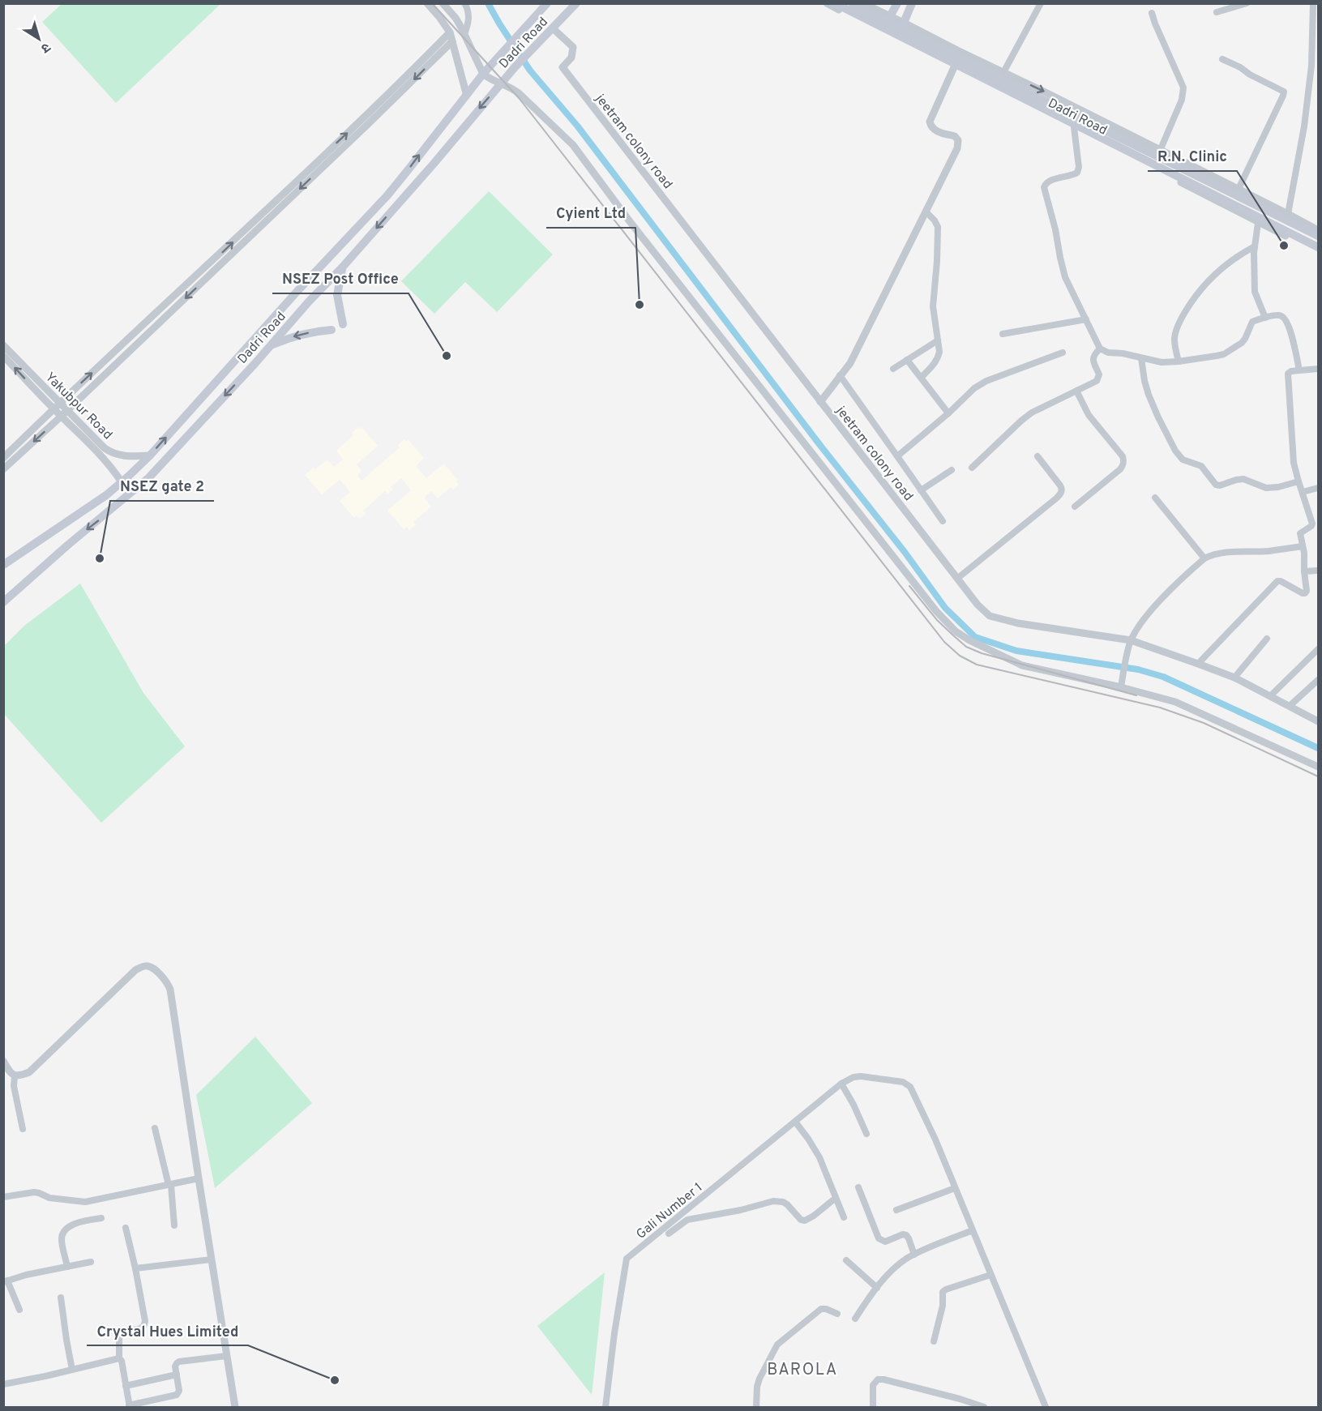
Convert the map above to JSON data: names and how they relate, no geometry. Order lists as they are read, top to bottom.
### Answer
{
  "streets": {
    "main road": ["Dadri Road"],
    "street": ["jeetram colony road", "Yakubpur Road", "Gali Number 1"]
  },
  "crossings": [
    ["Dadri Road", "jeetram colony road"],
    ["Dadri Road", "Yakubpur Road"]
  ],
  "districts": ["BAROLA"],
  "places": [
    "R.N. Clinic",
    "Cyient Ltd",
    "NSEZ Post Office",
    "NSEZ gate 2",
    "Crystal Hues Limited"
  ],
  "north": "bottom right"
}
